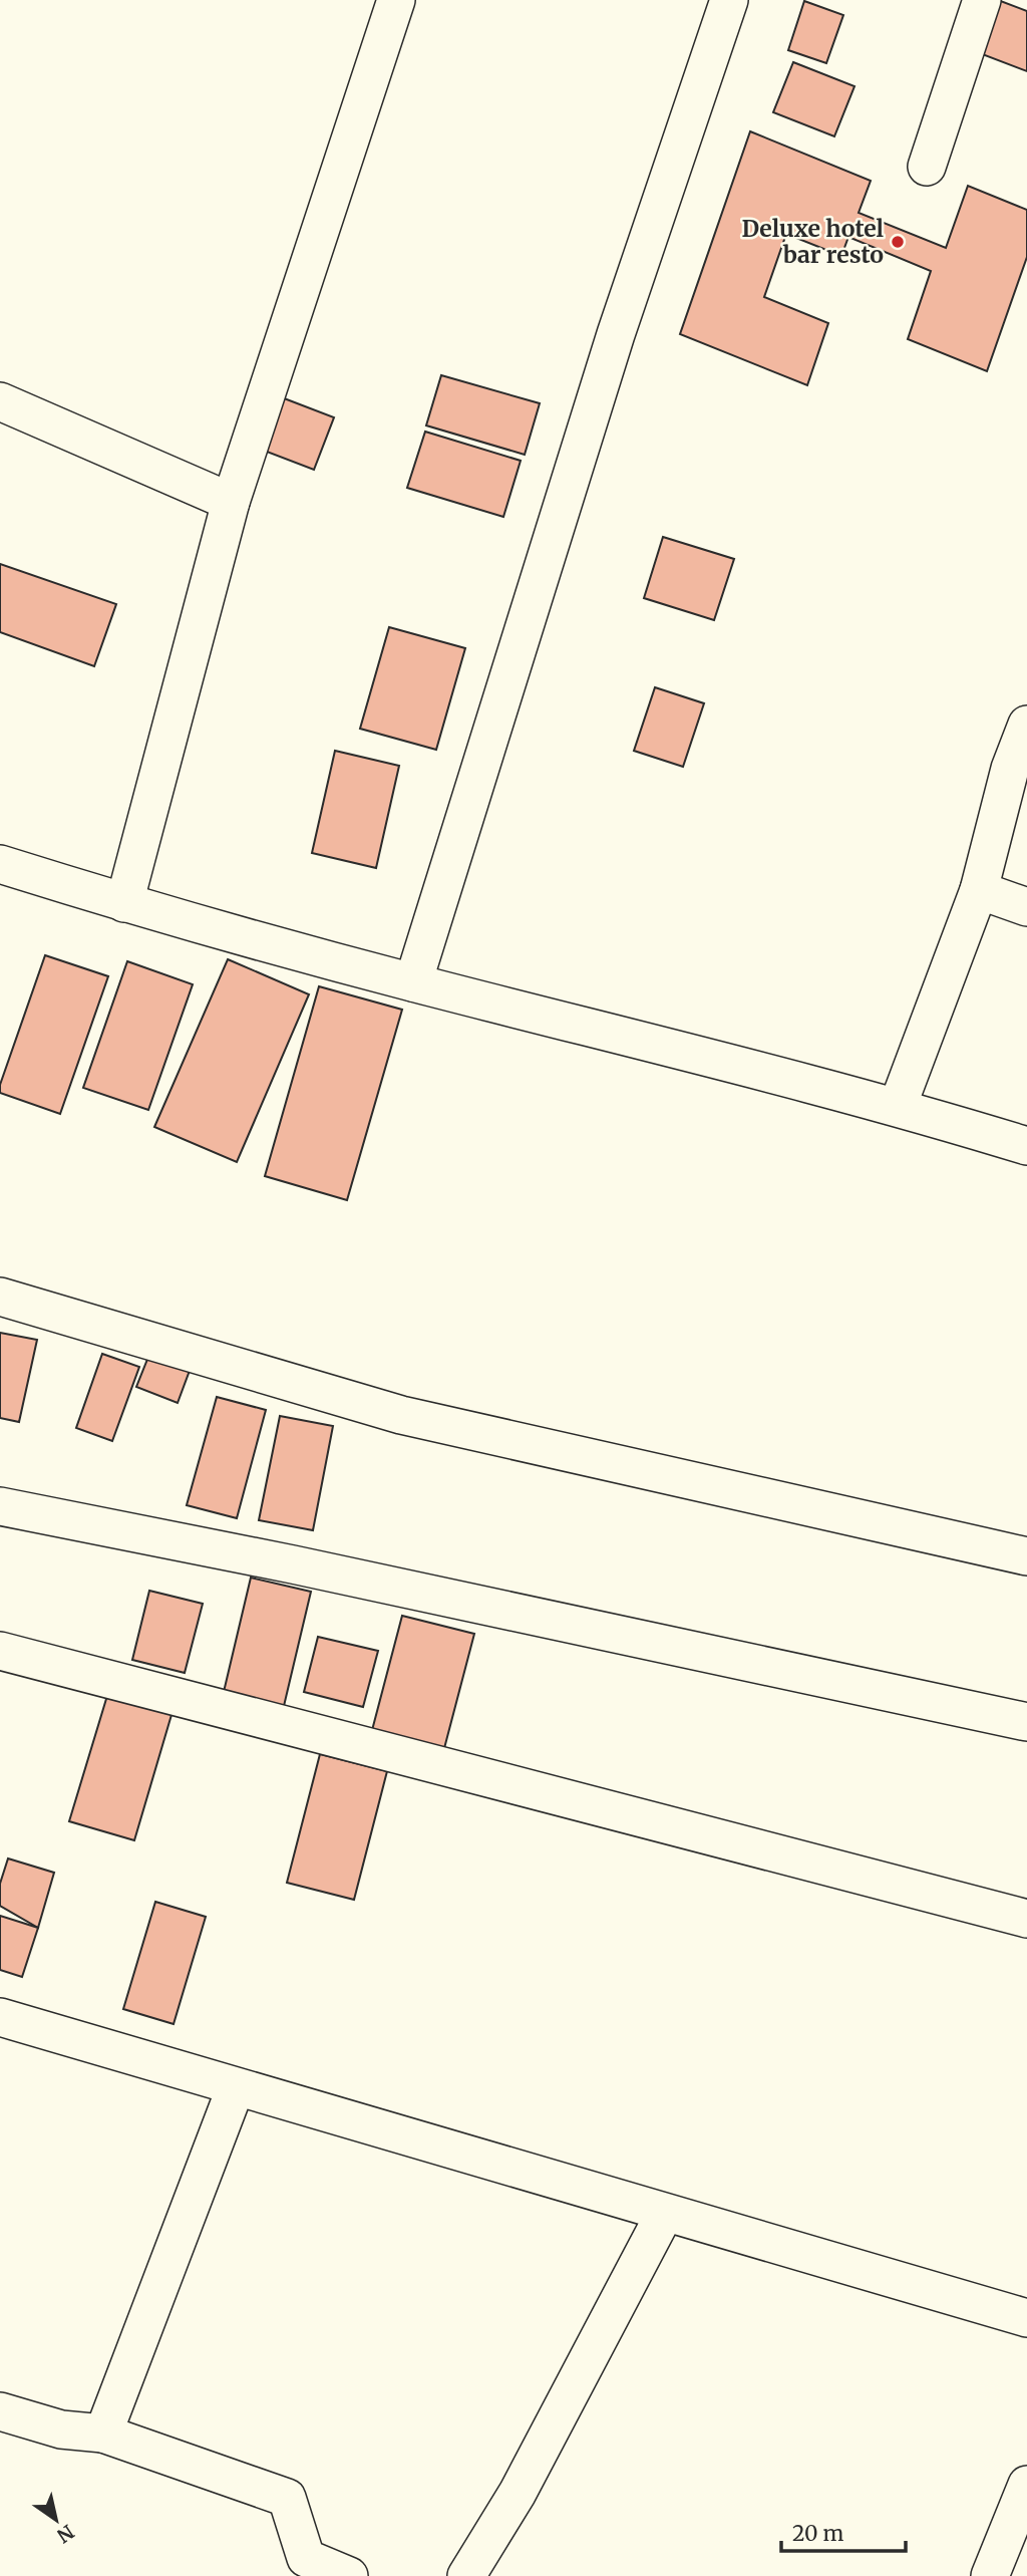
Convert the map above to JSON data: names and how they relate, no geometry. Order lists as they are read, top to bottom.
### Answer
{
  "places": ["Deluxe hotel bar resto"],
  "scale_bar": "20 m",
  "north": "bottom right"
}
